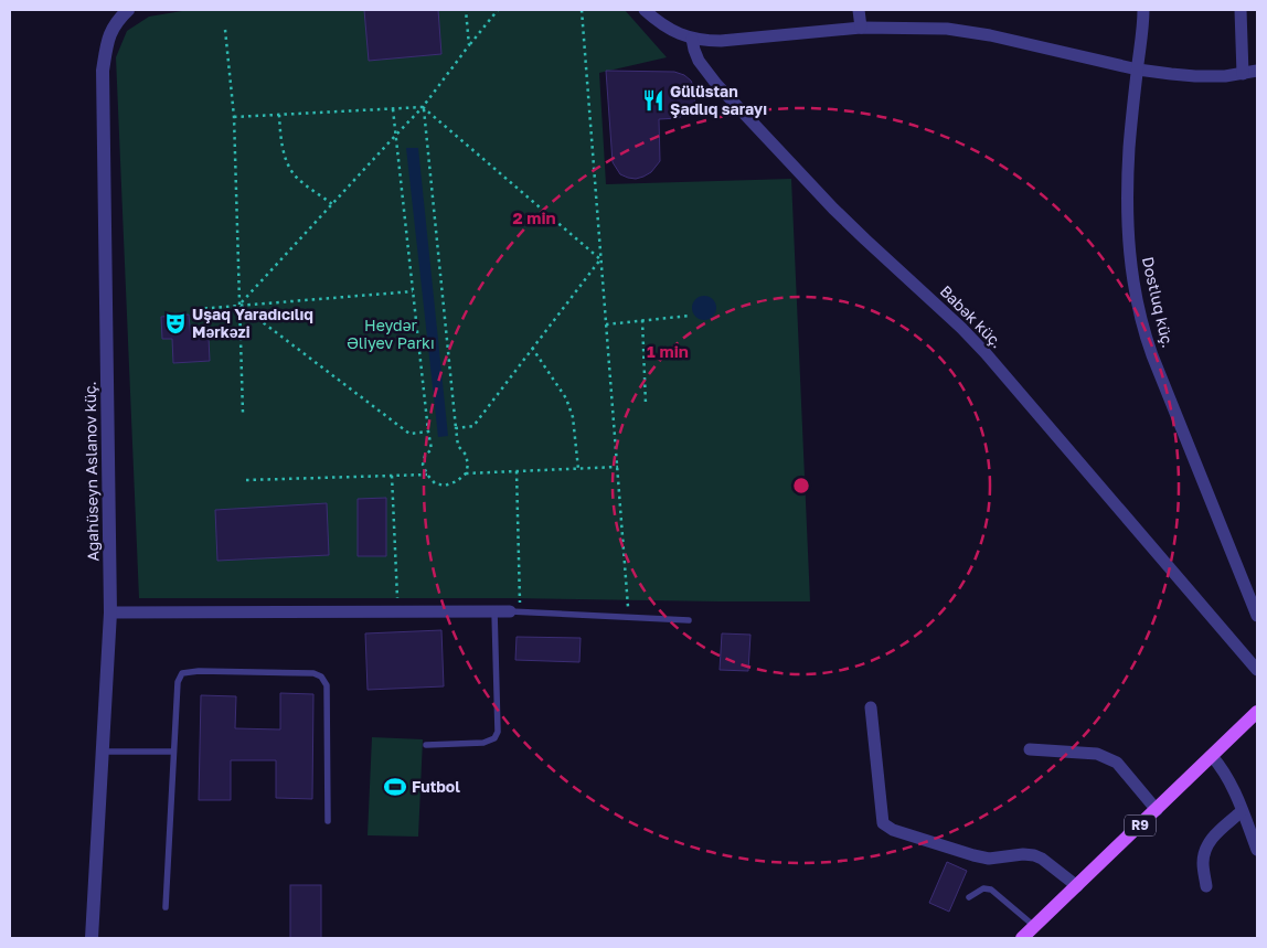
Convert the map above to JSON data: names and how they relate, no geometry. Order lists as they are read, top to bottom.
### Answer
{
  "streets": {
    "main road": ["R9"],
    "street": ["Dostluq küç.", "Babək küç.", "Ağahüseyn Aslanov küç."]
  },
  "parks": ["Heydər Əliyev Parkı"],
  "places": {
    "restaurant": ["Gülüstan Şadlıq sarayı"],
    "theatre": ["Uşaq Yaradıcılıq Mərkəzi"],
    "sports": ["Futbol"]
  },
  "rings": ["2 min", "1 min"]
}
